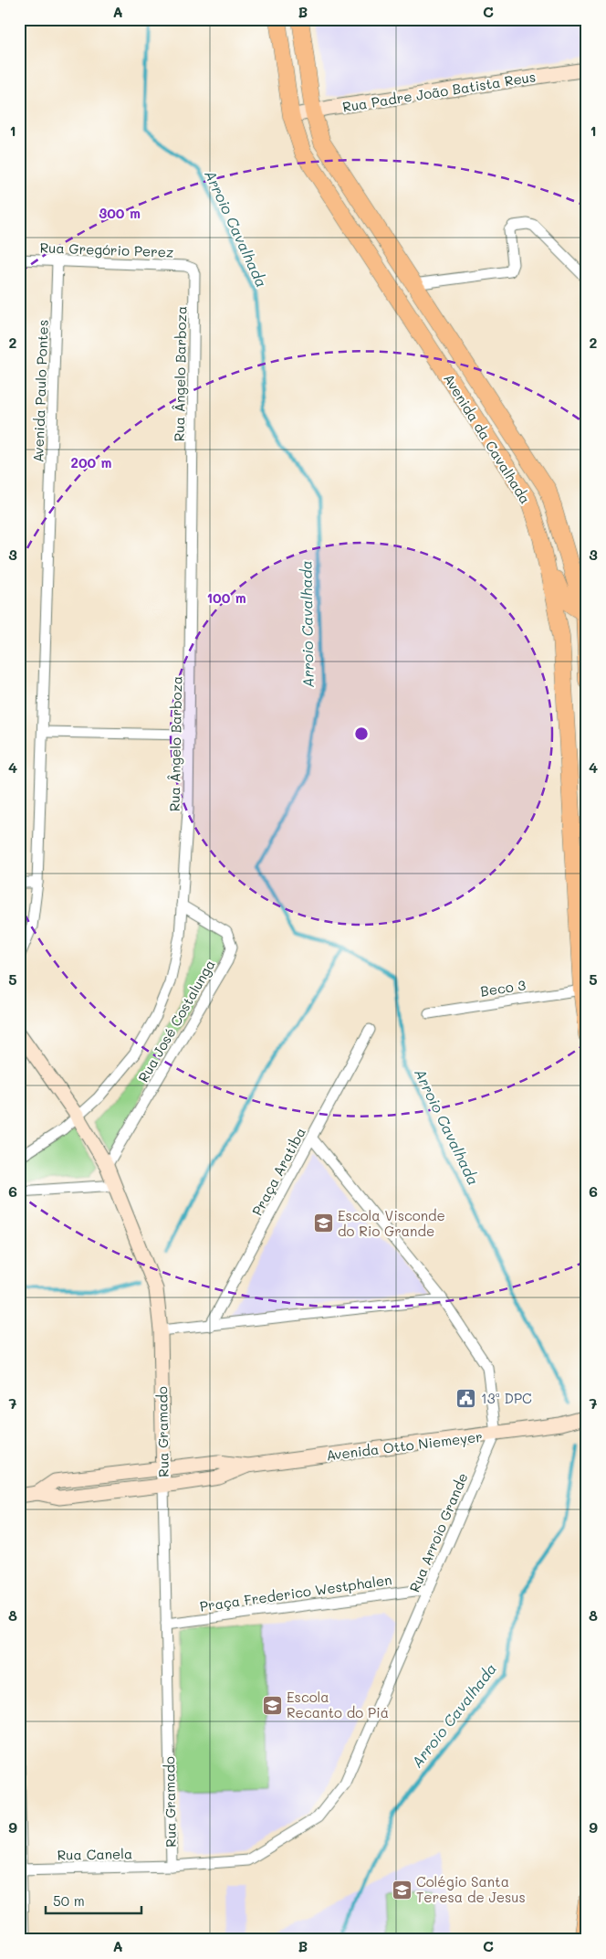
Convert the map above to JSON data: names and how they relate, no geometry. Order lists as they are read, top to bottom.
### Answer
{
  "streets": {
    "main road": [
      "Rua Padre João Batista Reus",
      "Avenida da Cavalhada",
      "Rua Gramado",
      "Avenida Otto Niemeyer"
    ],
    "street": [
      "Rua Gregório Perez",
      "Rua Ângelo Barboza",
      "Avenida Paulo Pontes",
      "Beco 3",
      "Rua José Costalunga",
      "Praça Aratiba",
      "Rua Arroio Grande",
      "Praça Frederico Westphalen",
      "Rua Canela"
    ]
  },
  "crossings": [
    ["Rua Padre João Batista Reus", "Avenida da Cavalhada"],
    ["Rua Gregório Perez", "Rua Ângelo Barboza"],
    ["Rua Gregório Perez", "Avenida Paulo Pontes"],
    ["Rua Ângelo Barboza", "Rua José Costalunga"],
    ["Rua Ângelo Barboza", "Rua Gramado"],
    ["Avenida da Cavalhada", "Beco 3"],
    ["Rua José Costalunga", "Rua Gramado"],
    ["Rua Gramado", "Avenida Otto Niemeyer"],
    ["Rua Gramado", "Rua Arroio Grande"],
    ["Rua Gramado", "Praça Frederico Westphalen"],
    ["Rua Gramado", "Rua Canela"],
    ["Avenida Otto Niemeyer", "Rua Arroio Grande"],
    ["Rua Arroio Grande", "Praça Frederico Westphalen"],
    ["Rua Arroio Grande", "Rua Canela"]
  ],
  "water": ["Arroio Cavalhada"],
  "places": {
    "school or university": ["Escola Visconde do Rio Grande", "Escola Recanto do Piá", "Colégio Santa Teresa de Jesus"],
    "public building": ["13ª DPC"]
  },
  "scale_bar": "50 m",
  "grid": {
    "columns": ["A", "B", "C"],
    "rows": [
      "1",
      "2",
      "3",
      "4",
      "5",
      "6",
      "7",
      "8",
      "9"
    ]
  },
  "rings": ["300 m", "200 m", "100 m"]
}
